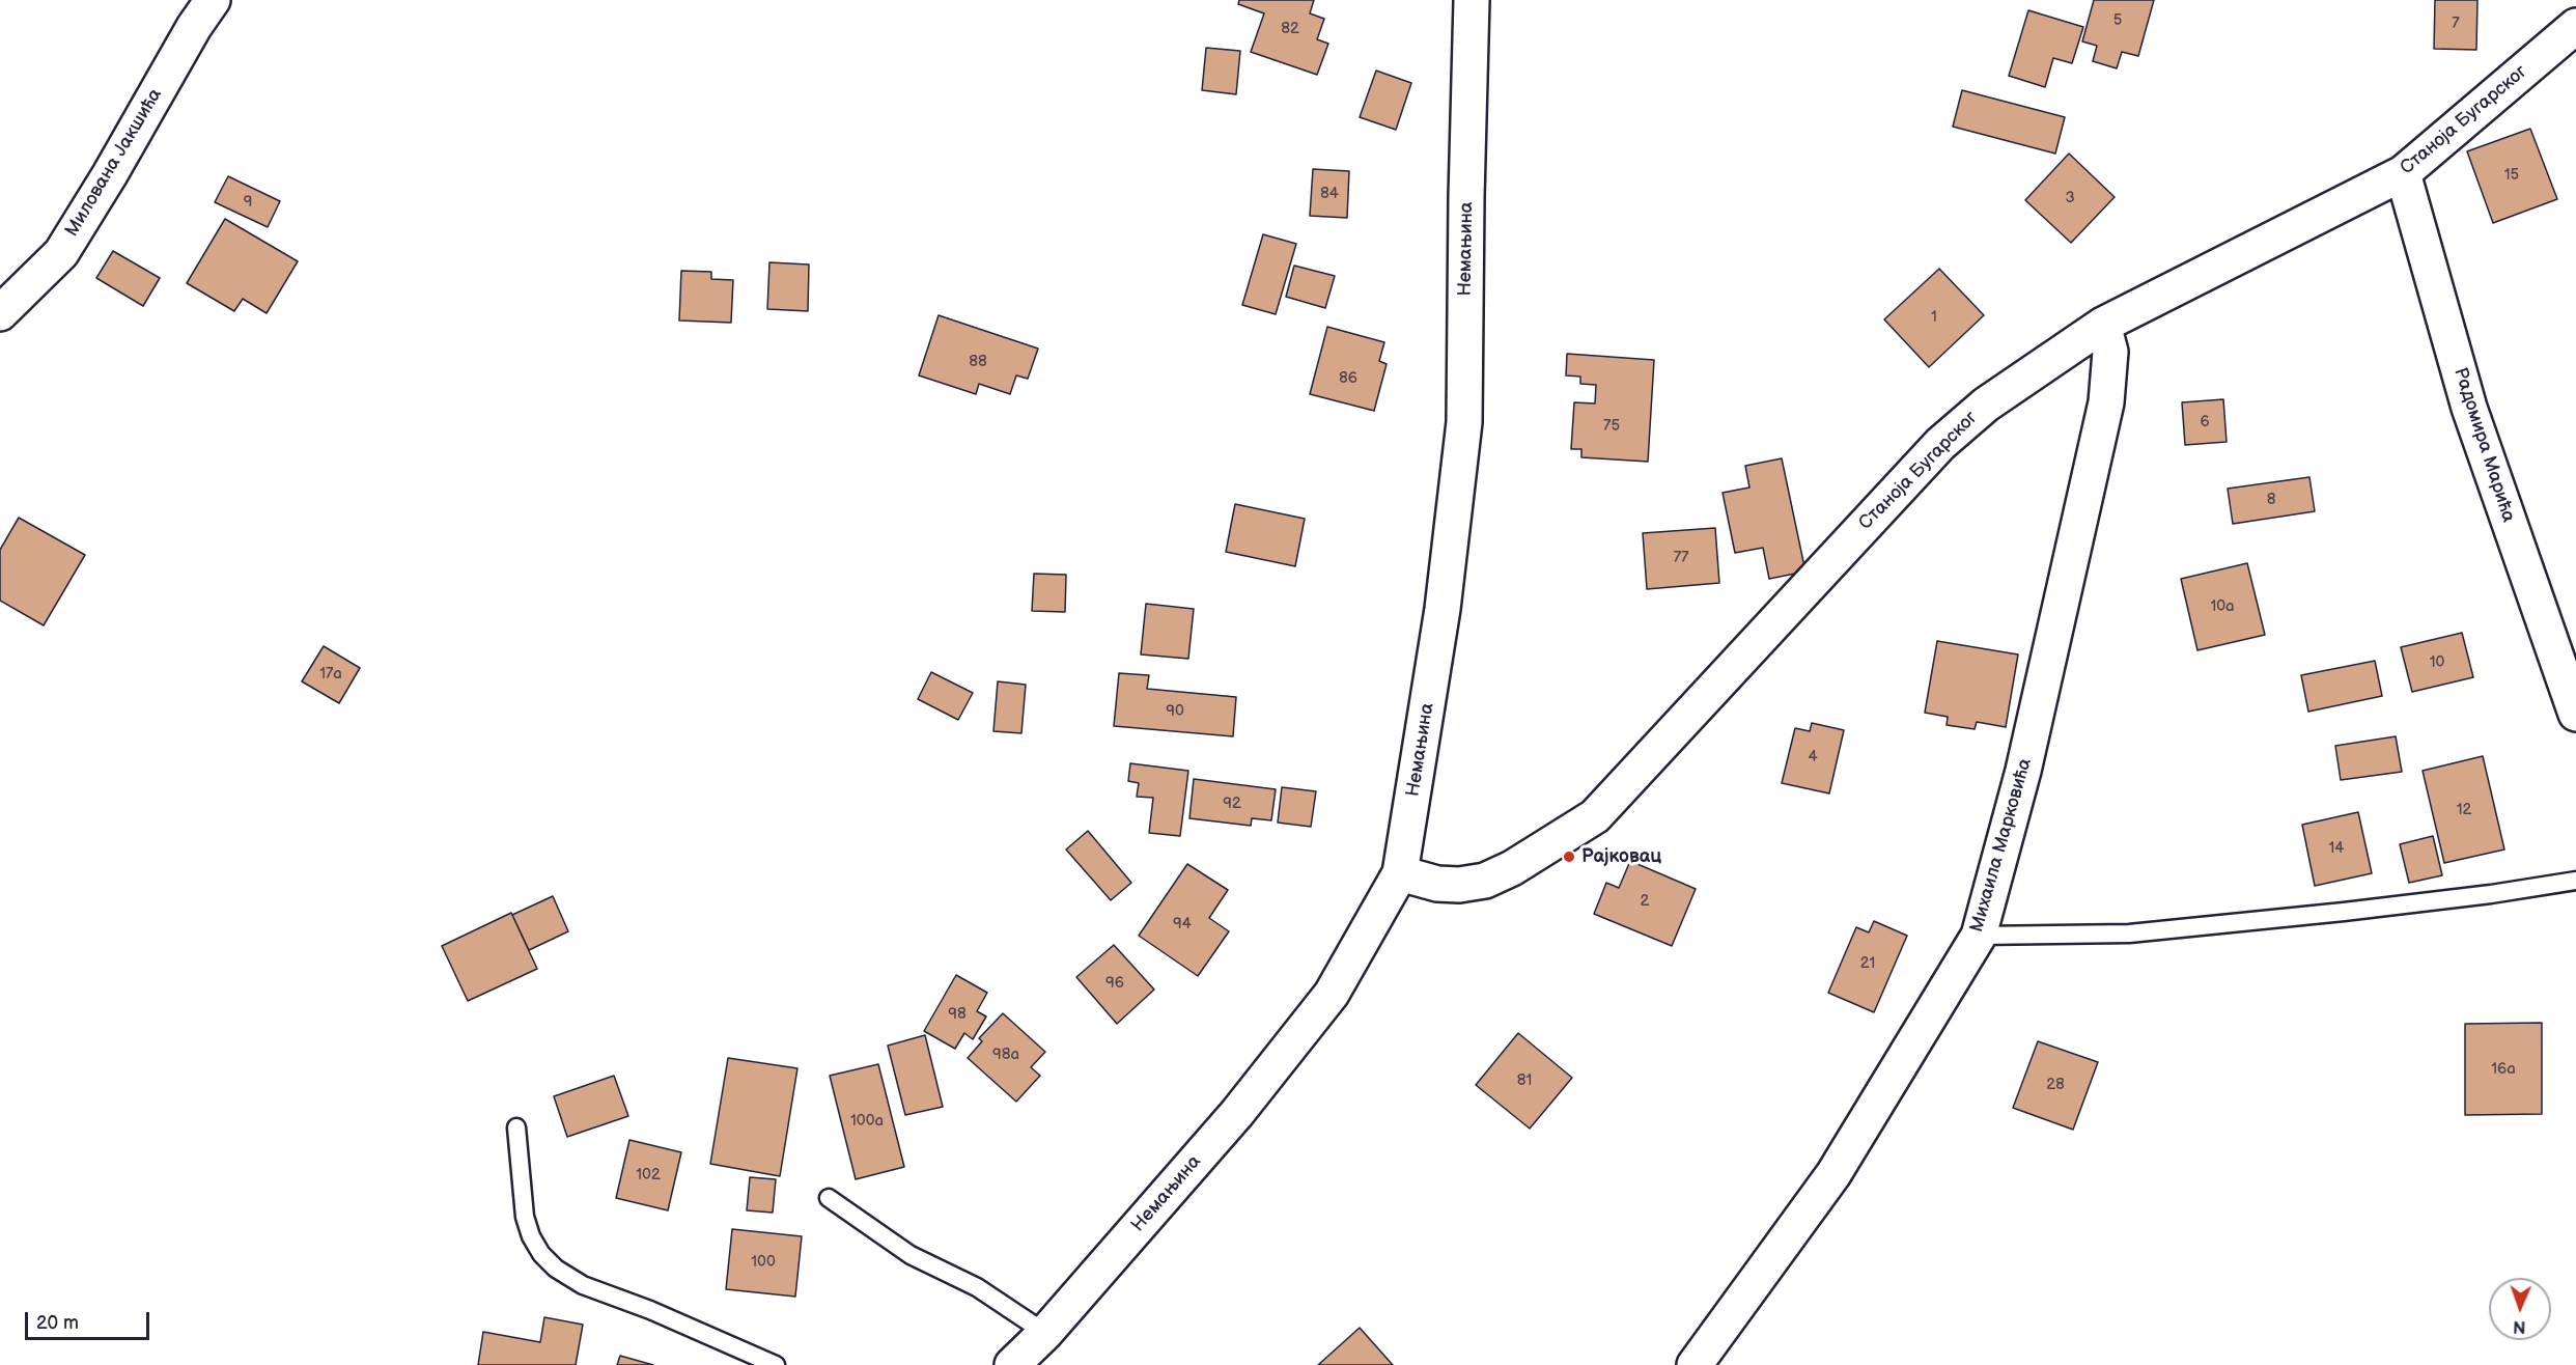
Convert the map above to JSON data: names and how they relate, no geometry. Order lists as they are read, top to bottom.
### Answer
{
  "streets": {
    "street": [
      "Станоја Бугарског",
      "Милована Јакшића",
      "Немањина",
      "Радомира Марића",
      "Михаила Марковића"
    ]
  },
  "crossings": [
    ["Станоја Бугарског", "Немањина"],
    ["Станоја Бугарског", "Радомира Марића"],
    ["Станоја Бугарског", "Михаила Марковића"]
  ],
  "places": ["Рајковац"],
  "house_numbers": [
    "5",
    "7",
    "82",
    "15",
    "84",
    "3",
    "9",
    "1",
    "88",
    "86",
    "6",
    "75",
    "8",
    "77",
    "10a",
    "10",
    "17a",
    "90",
    "4",
    "92",
    "12",
    "14",
    "2",
    "94",
    "21",
    "96",
    "98",
    "98a",
    "16a",
    "81",
    "28",
    "100a",
    "102",
    "100"
  ],
  "scale_bar": "20 m",
  "north": "bottom"
}
